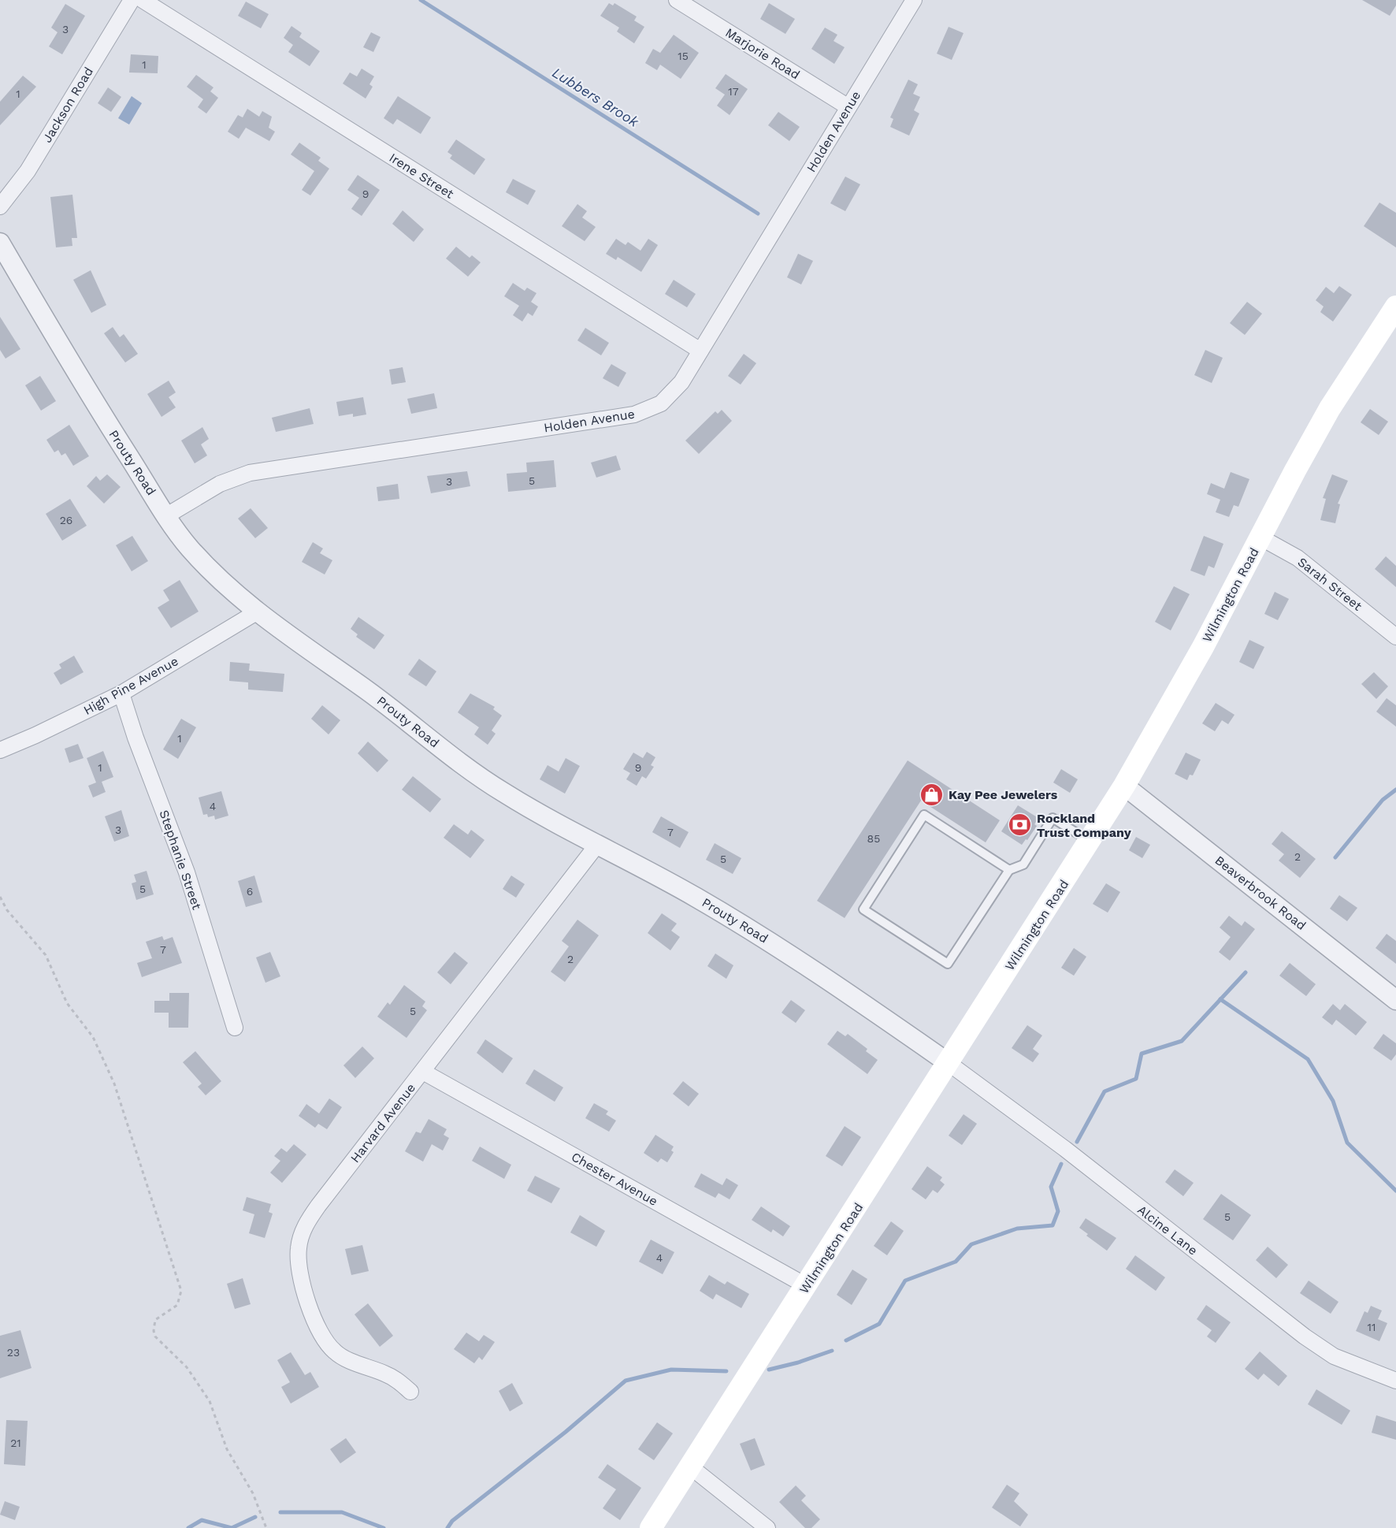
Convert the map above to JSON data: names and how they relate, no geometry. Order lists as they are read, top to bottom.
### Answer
{
  "streets": {
    "main road": ["Wilmington Road"],
    "street": [
      "Marjorie Road",
      "Jackson Road",
      "Holden Avenue",
      "Irene Street",
      "Prouty Road",
      "Sarah Street",
      "High Pine Avenue",
      "Stephanie Street",
      "Beaverbrook Road",
      "Harvard Avenue",
      "Chester Avenue",
      "Alcine Lane"
    ]
  },
  "crossings": [
    ["Marjorie Road", "Holden Avenue"],
    ["Holden Avenue", "Irene Street"],
    ["Holden Avenue", "Prouty Road"],
    ["Prouty Road", "Wilmington Road"],
    ["Prouty Road", "High Pine Avenue"],
    ["Prouty Road", "Harvard Avenue"],
    ["Prouty Road", "Alcine Lane"],
    ["Sarah Street", "Wilmington Road"],
    ["Wilmington Road", "Beaverbrook Road"],
    ["Wilmington Road", "Chester Avenue"],
    ["Wilmington Road", "Alcine Lane"],
    ["High Pine Avenue", "Stephanie Street"],
    ["Harvard Avenue", "Chester Avenue"]
  ],
  "water": ["Lubbers Brook"],
  "places": {
    "shop": ["Kay Pee Jewelers"],
    "bank": ["Rockland Trust Company"]
  },
  "house_numbers": [
    "3",
    "15",
    "1",
    "17",
    "1",
    "9",
    "5",
    "3",
    "26",
    "1",
    "1",
    "9",
    "4",
    "3",
    "7",
    "85",
    "2",
    "5",
    "5",
    "6",
    "7",
    "2",
    "5",
    "5",
    "4",
    "11",
    "23",
    "21"
  ]
}
